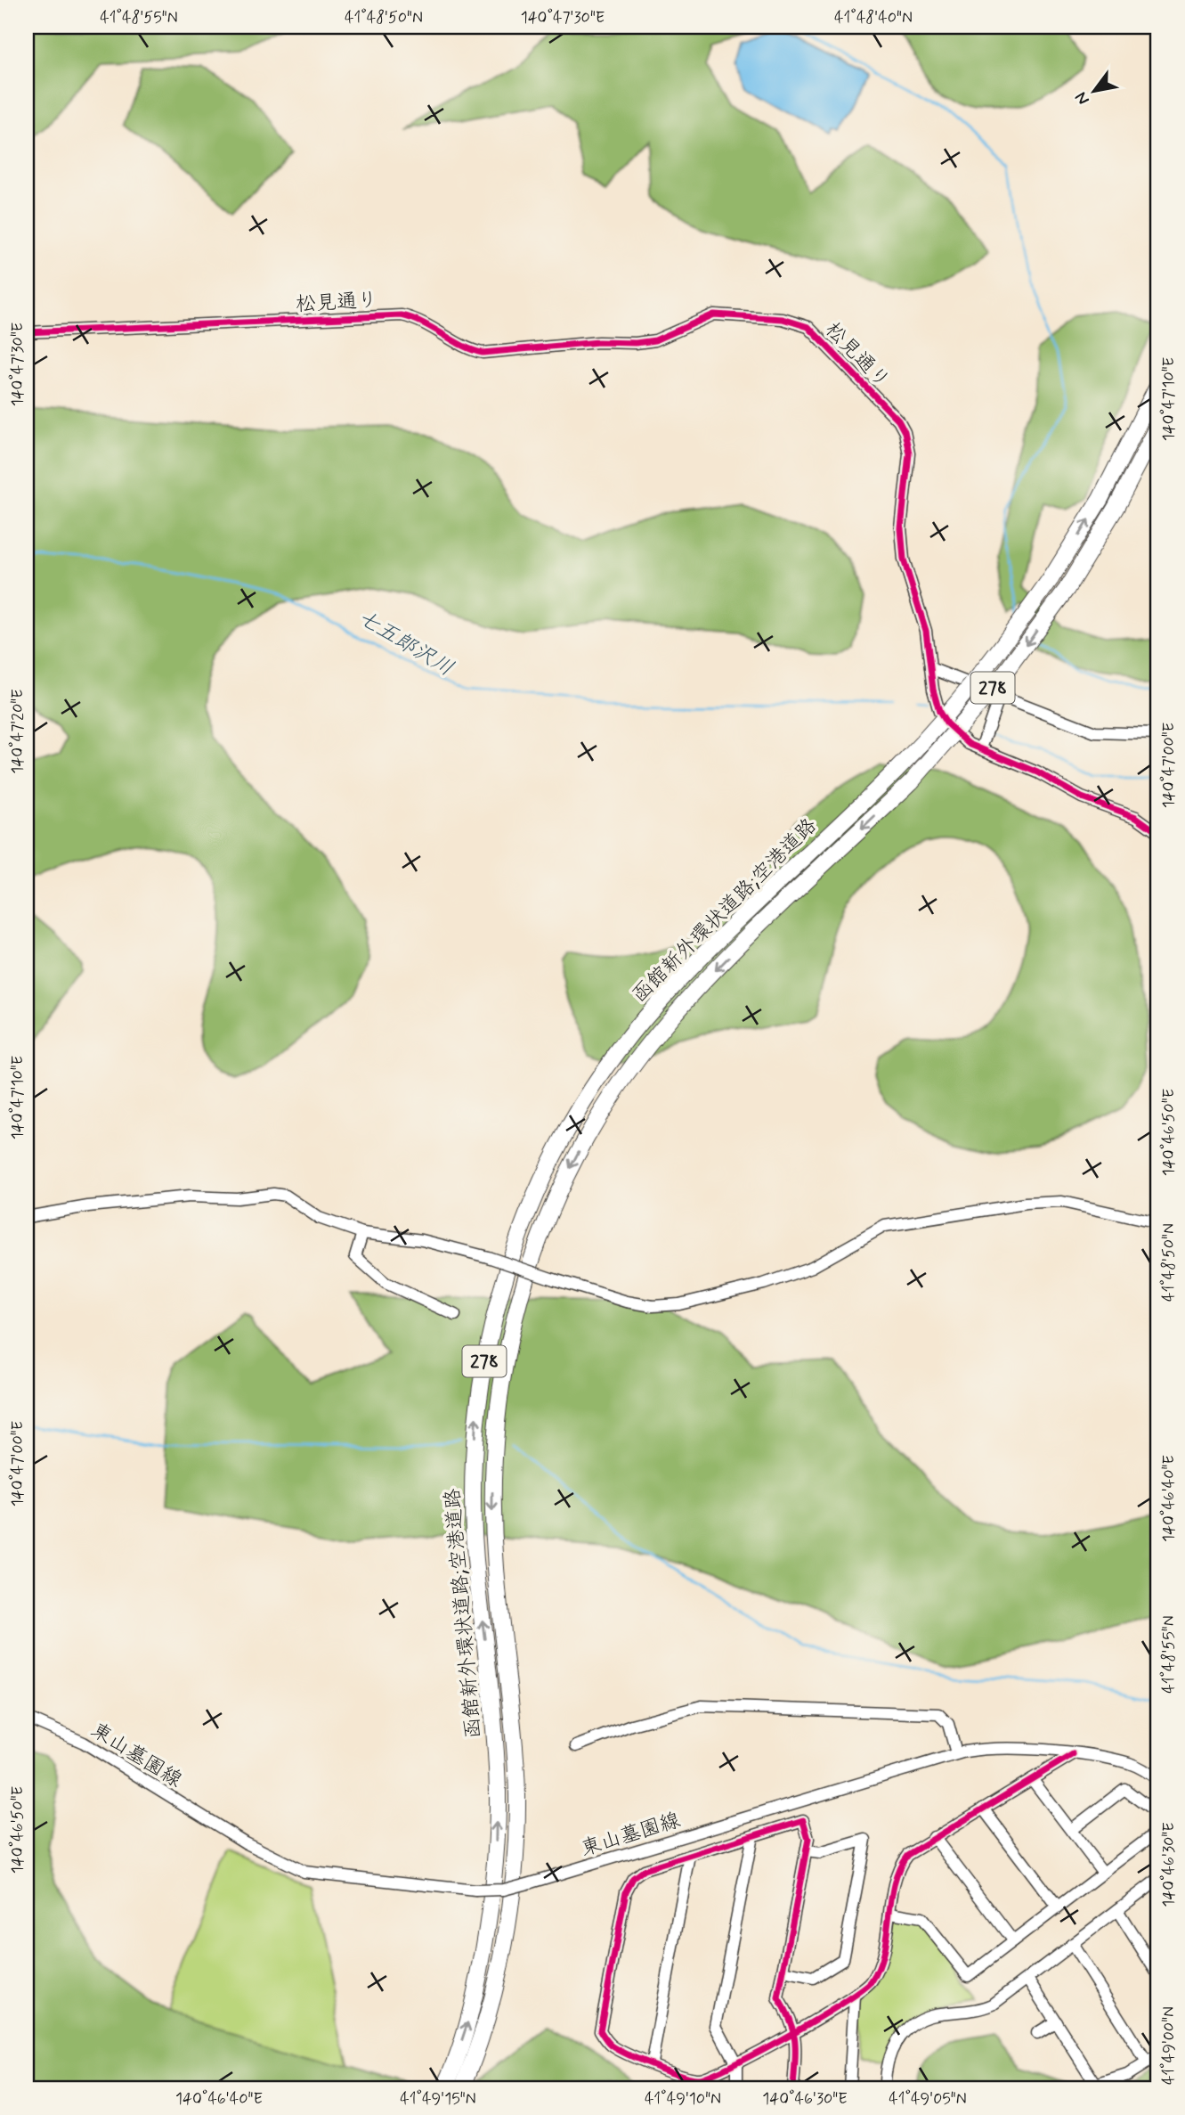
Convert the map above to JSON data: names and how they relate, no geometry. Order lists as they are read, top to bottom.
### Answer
{
  "streets": {
    "highway": ["278", "函館新外環状道路;空港道路"],
    "street": ["松見通り", "東山墓園線"]
  },
  "water": ["七五郎沢川"],
  "north": "bottom left",
  "coordinates": [
    "41°48'55\"N",
    "41°48'50\"N",
    "140°47'30\"E",
    "41°48'40\"N",
    "140°47'10\"E",
    "140°47'20\"E",
    "140°47'00\"E",
    "140°46'50\"E",
    "140°46'40\"E",
    "140°46'30\"E",
    "41°49'00\"N",
    "41°49'15\"N",
    "41°49'10\"N",
    "41°49'05\"N"
  ]
}
